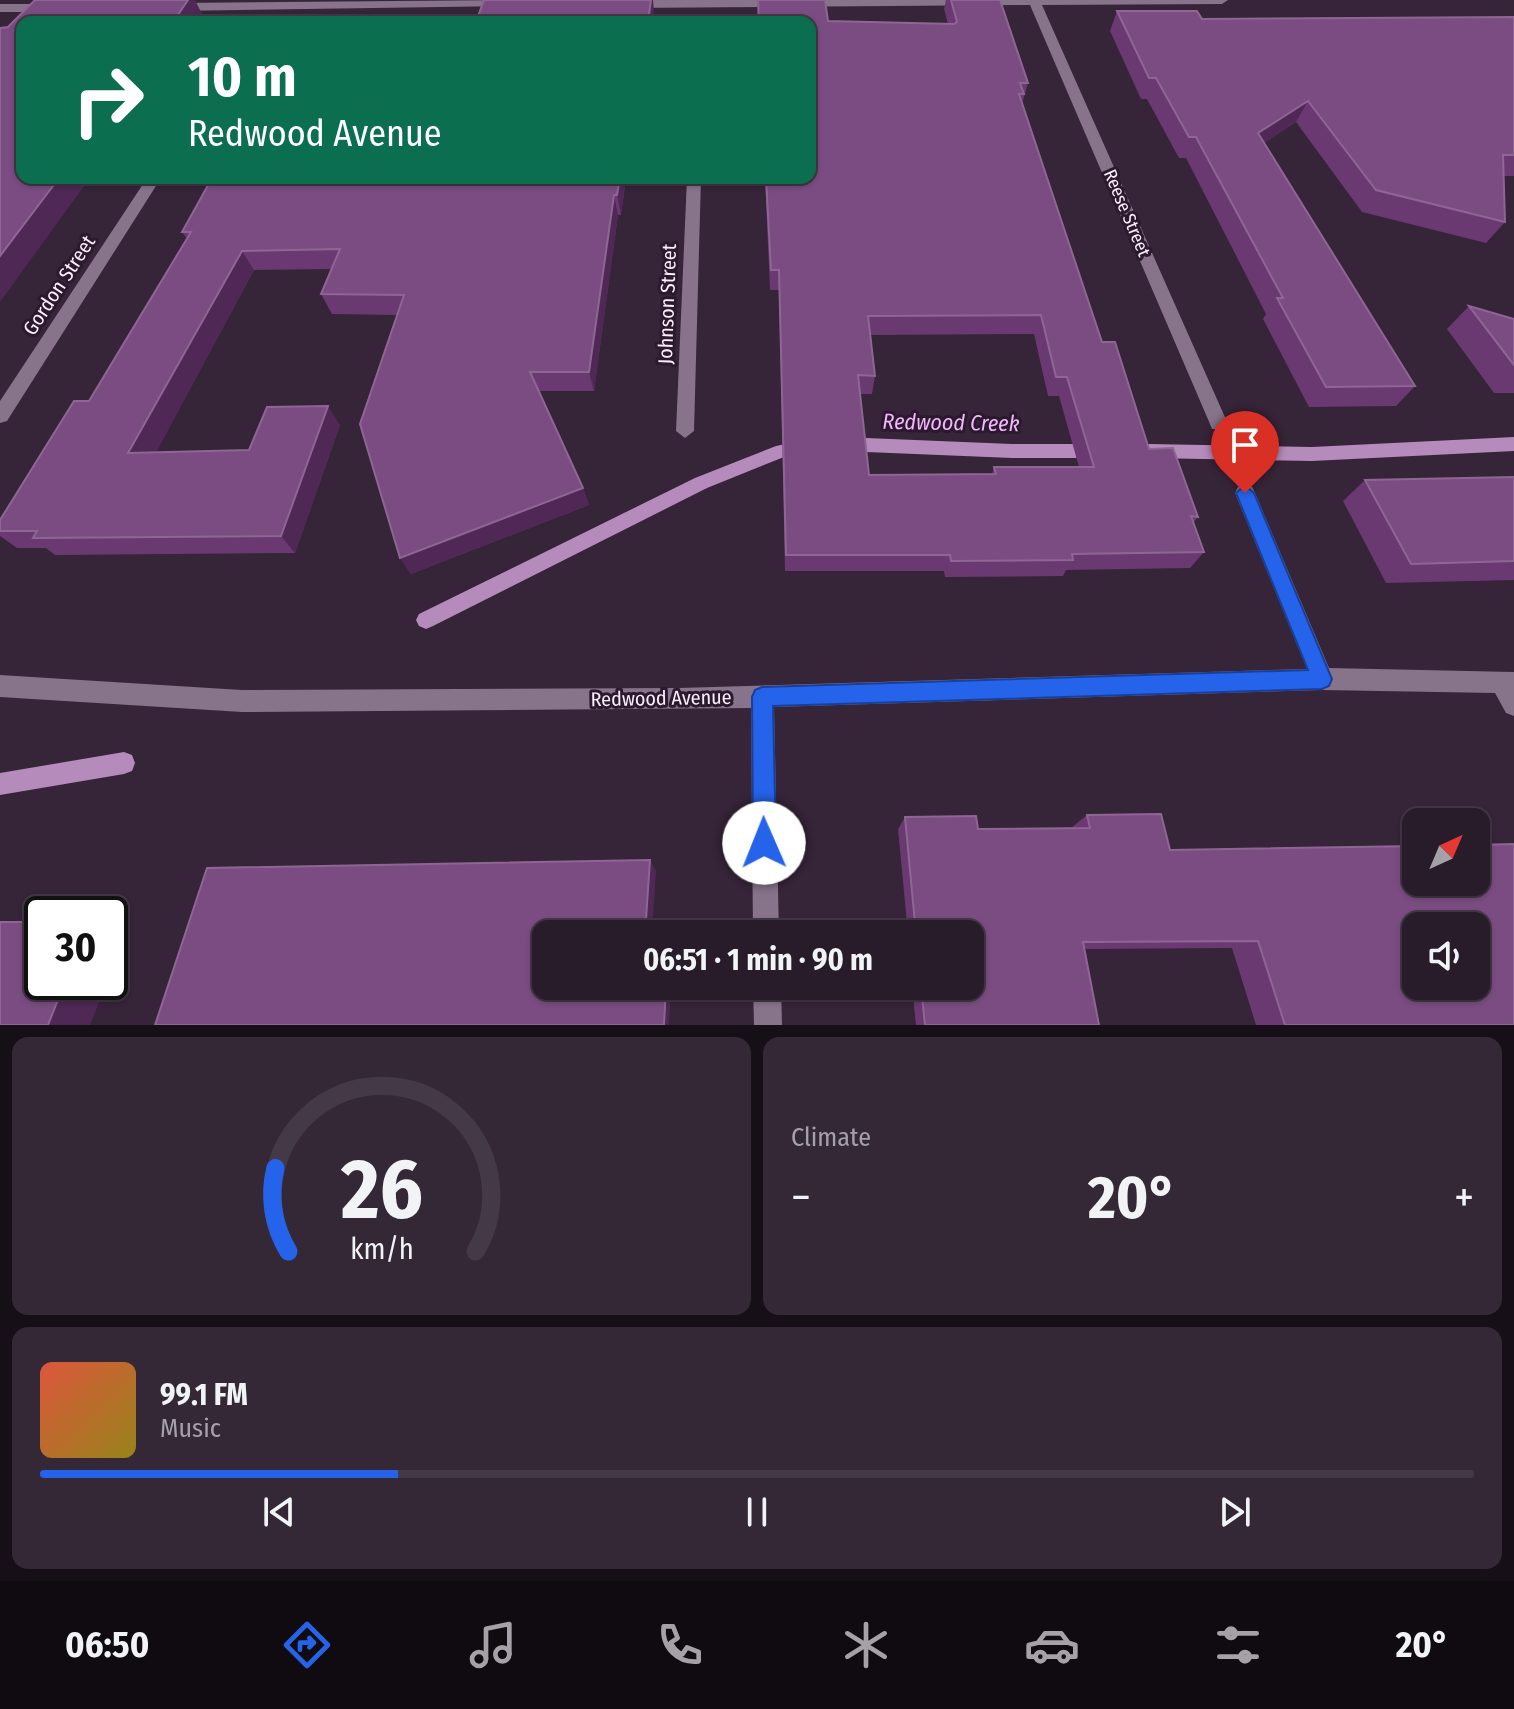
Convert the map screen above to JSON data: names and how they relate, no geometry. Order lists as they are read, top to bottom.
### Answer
{
  "streets": {
    "street": [
      "Reese Street",
      "Gordon Street",
      "Johnson Street",
      "Redwood Avenue"
    ]
  },
  "water": ["Redwood Creek"],
  "north": "top right",
  "page": {
    "turn": ["10 m", "Redwood Avenue"],
    "limit": "30",
    "trip": "06:51 · 1 min · 90 m",
    "tile": "Climate",
    "heat": ["−", "20°", "+"],
    "song": ["99.1 FM", "Music"],
    "tabs": ["06:50", "20°"],
    "gauge": ["26", "km/h"]
  }
}
